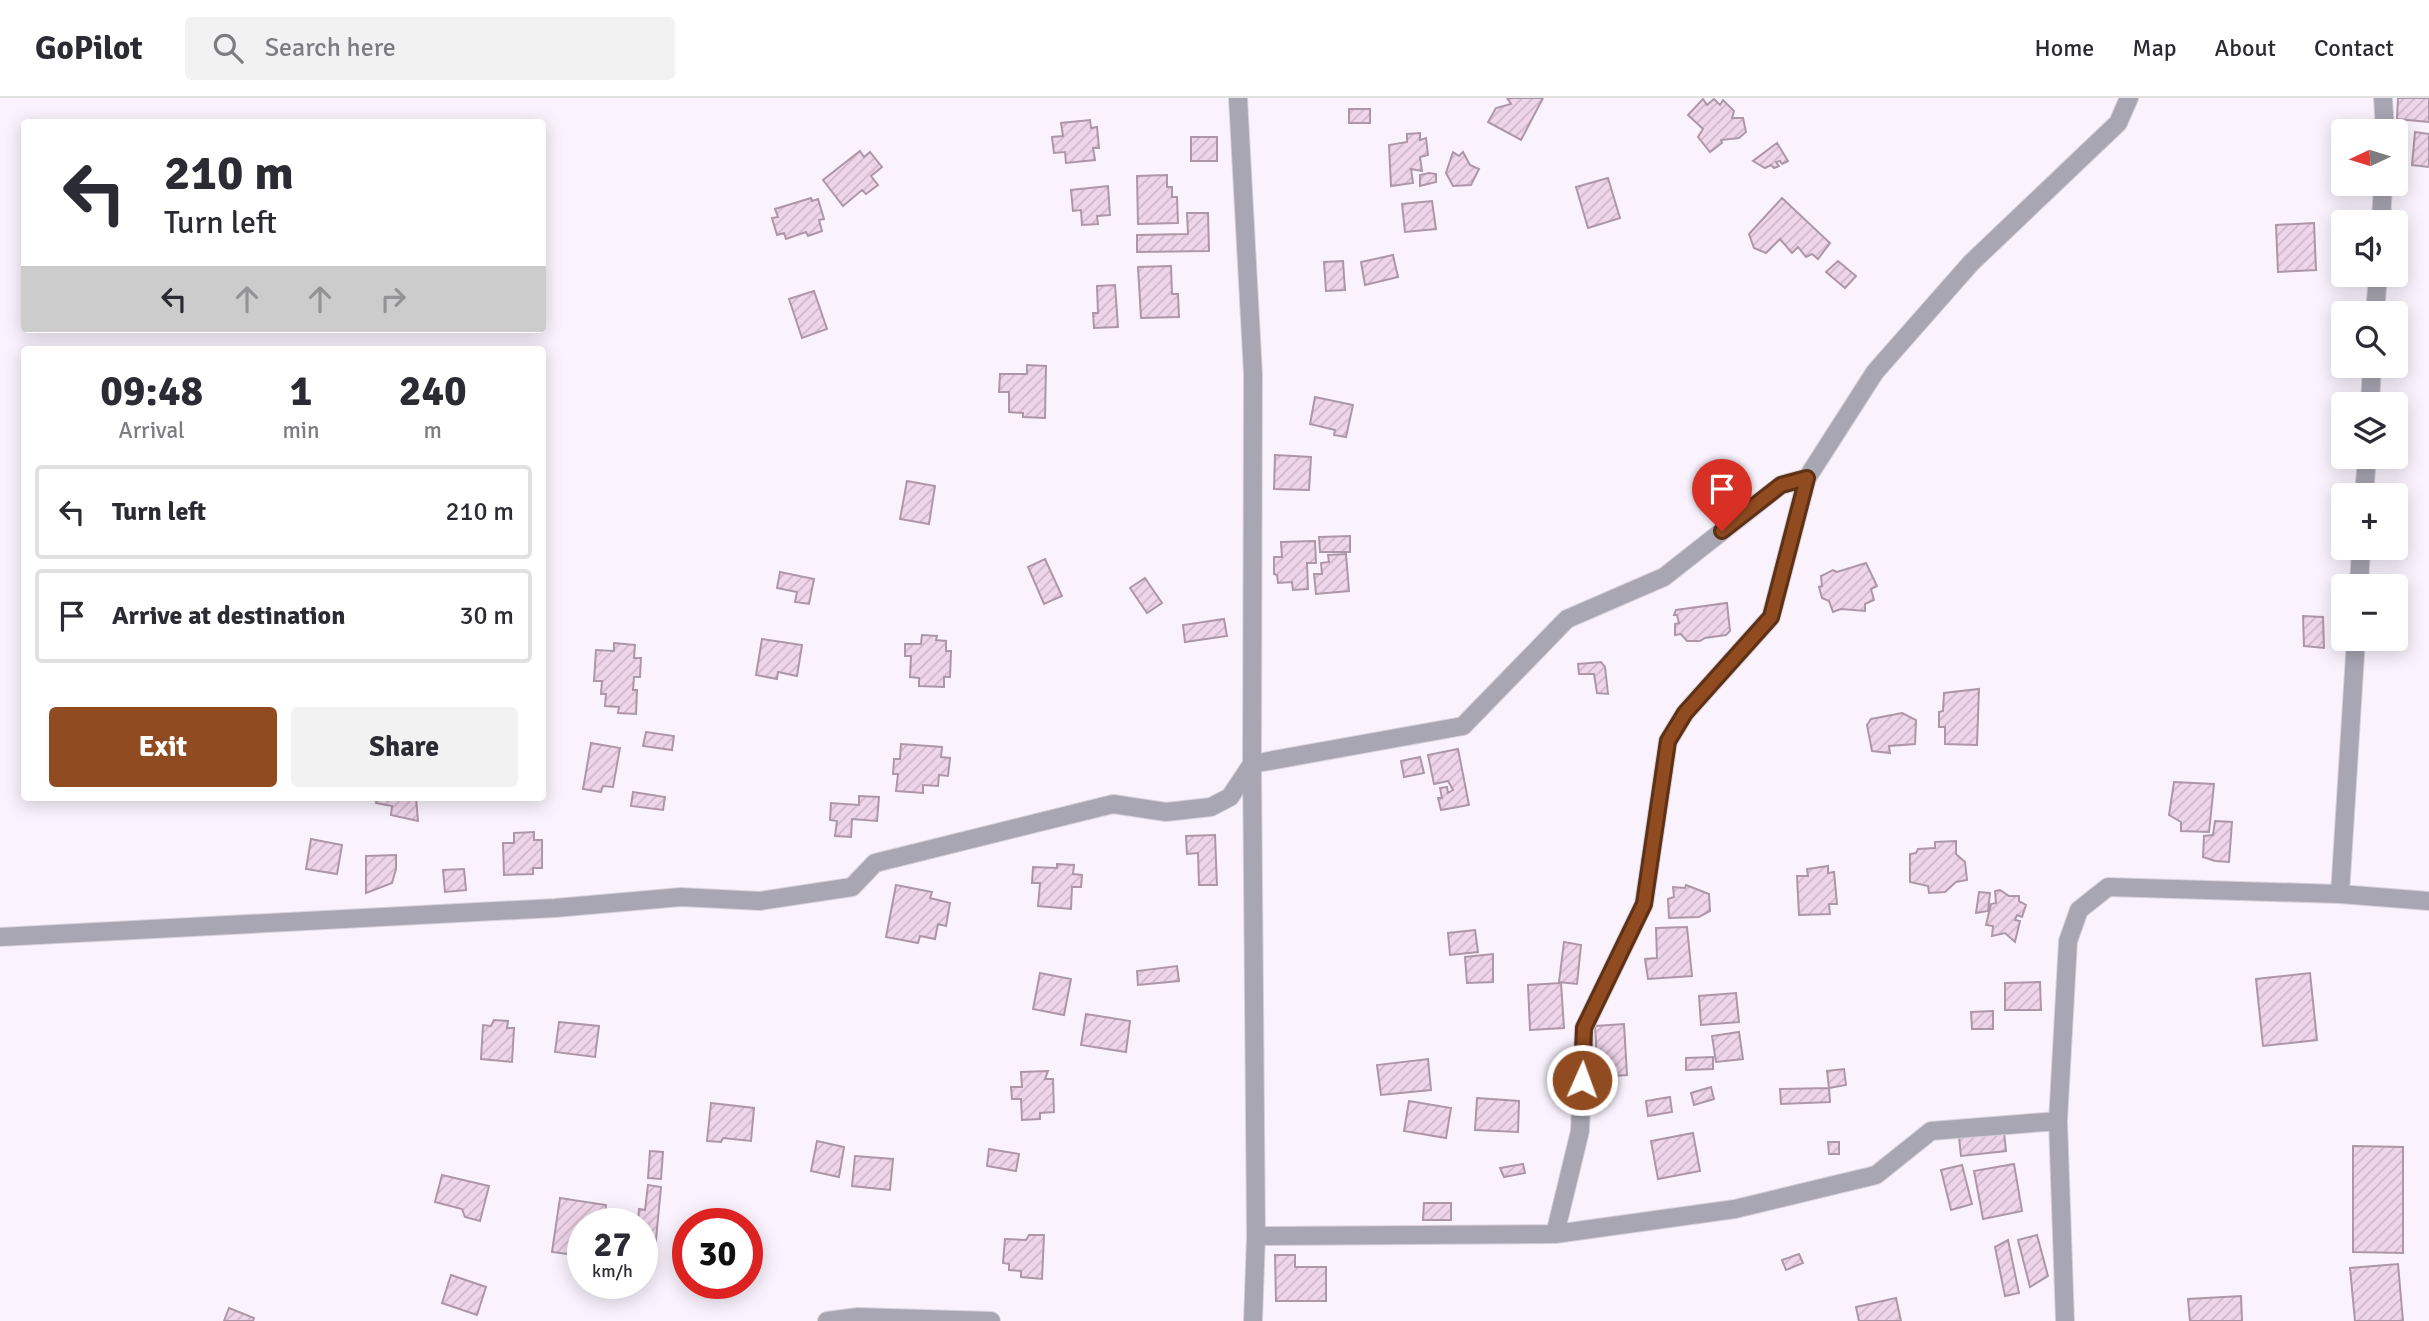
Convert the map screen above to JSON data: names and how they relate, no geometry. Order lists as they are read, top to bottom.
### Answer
{
  "north": "left",
  "page": {
    "header": "GoPilot",
    "search": "Search here",
    "nav": [
      "Home",
      "Map",
      "About",
      "Contact"
    ],
    "map_buttons": ["+", "−"],
    "turn": ["210 m", "Turn left"],
    "eta": [
      "09:48",
      "Arrival",
      "1",
      "min",
      "240",
      "m"
    ],
    "list": [
      {
        "name": "Turn left",
        "value": "210 m"
      },
      {
        "name": "Arrive at destination",
        "value": "30 m"
      }
    ],
    "buttons": ["Exit", "Share"],
    "speed": "27 km/h",
    "limit": "30"
  }
}
